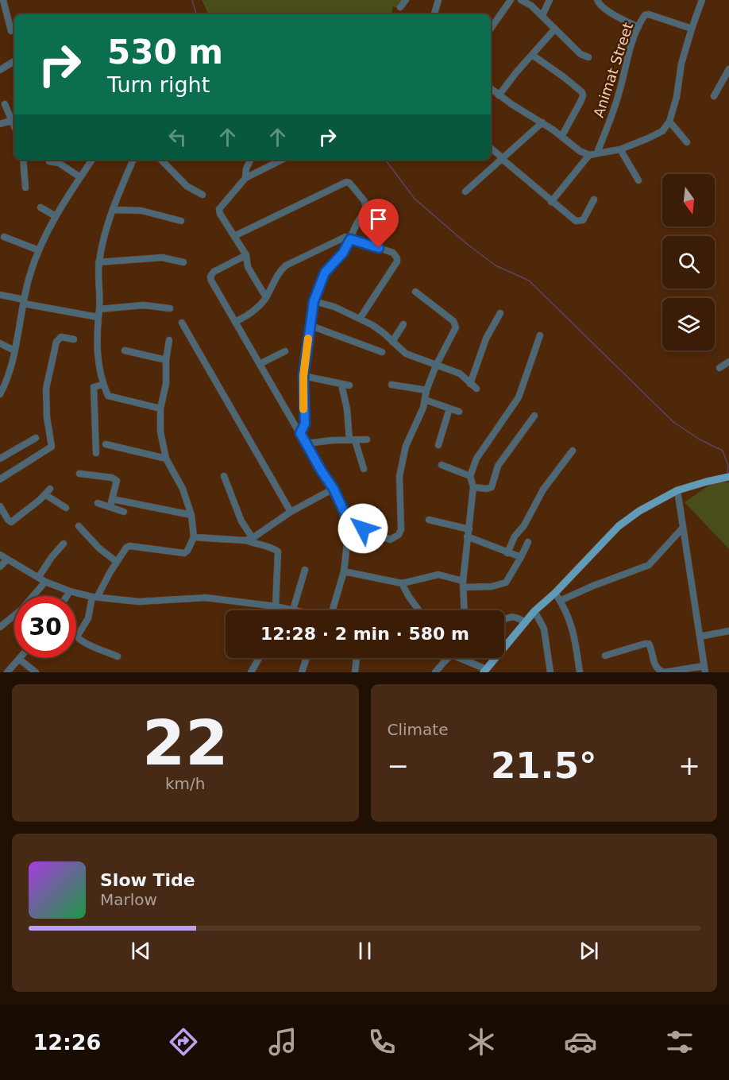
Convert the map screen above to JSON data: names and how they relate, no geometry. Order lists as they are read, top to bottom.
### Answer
{
  "streets": {
    "street": ["Animat Street"]
  },
  "north": "bottom",
  "page": {
    "turn": ["530 m", "Turn right"],
    "limit": "30",
    "trip": "12:28 · 2 min · 580 m",
    "tile": [
      ["22", "km/h"],
      "Climate"
    ],
    "heat": ["−", "21.5°", "+"],
    "song": ["Slow Tide", "Marlow"],
    "tabs": "12:26"
  }
}
